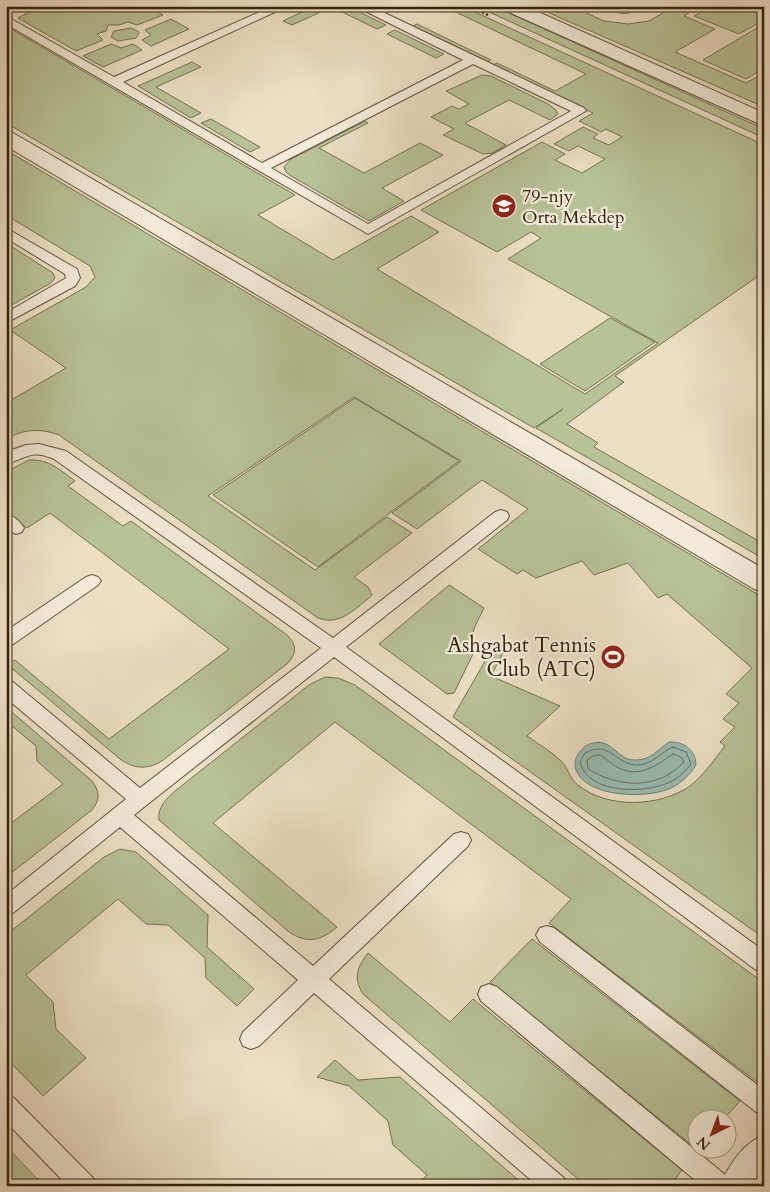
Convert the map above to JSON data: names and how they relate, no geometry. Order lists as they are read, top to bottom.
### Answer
{
  "places": {
    "school or university": ["79-njy Orta Mekdep"],
    "sports": ["Ashgabat Tennis Club (ATC)"]
  },
  "north": "bottom left"
}
